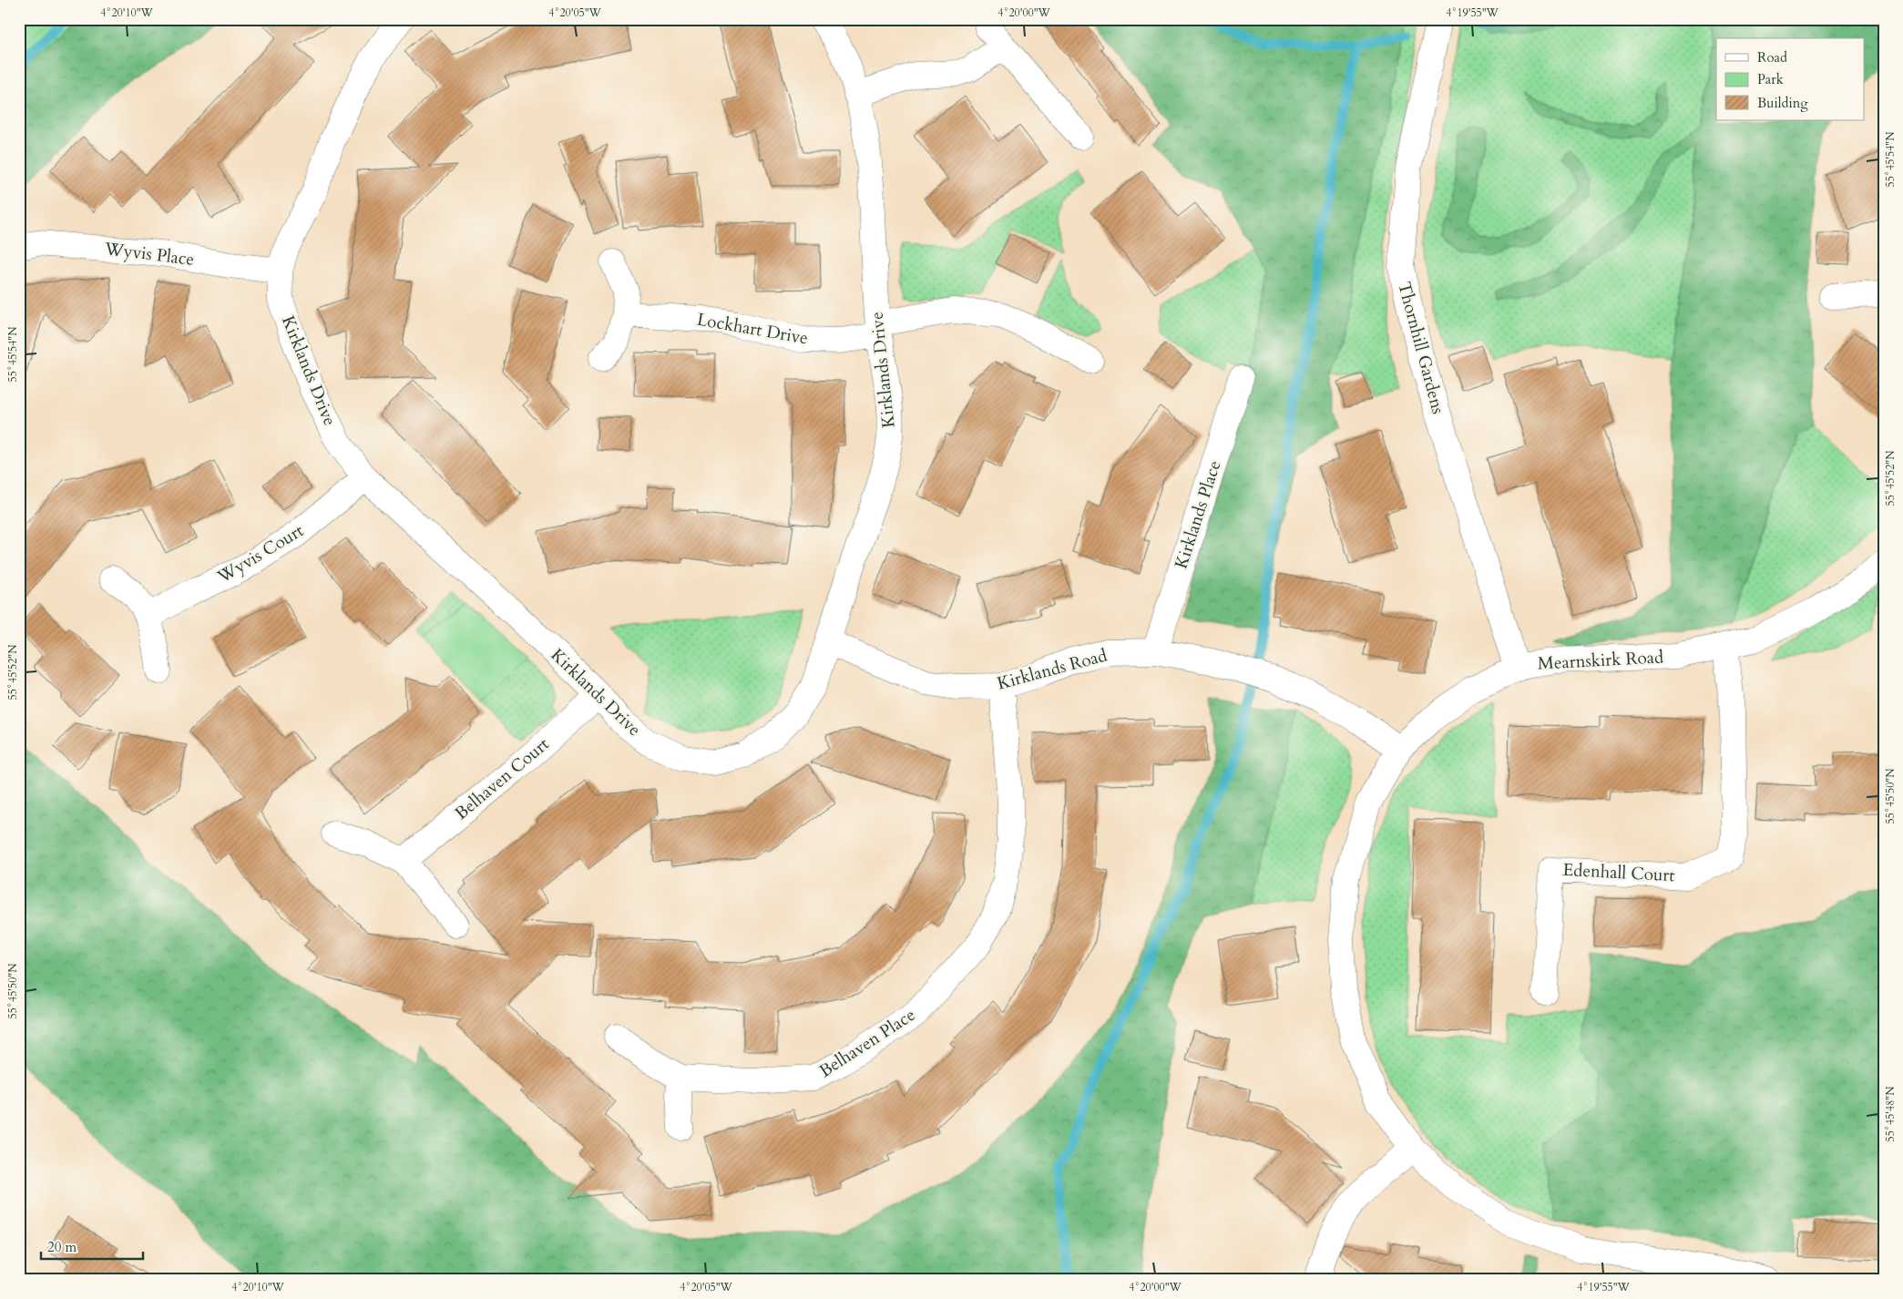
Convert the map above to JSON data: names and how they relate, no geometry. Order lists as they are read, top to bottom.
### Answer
{
  "streets": {
    "street": [
      "Wyvis Place",
      "Lockhart Drive",
      "Thornhill Gardens",
      "Kirklands Drive",
      "Kirklands Place",
      "Wyvis Court",
      "Mearnskirk Road",
      "Kirklands Road",
      "Belhaven Court",
      "Edenhall Court",
      "Belhaven Place"
    ]
  },
  "crossings": [
    ["Wyvis Place", "Kirklands Drive"],
    ["Lockhart Drive", "Kirklands Drive"],
    ["Thornhill Gardens", "Mearnskirk Road"],
    ["Kirklands Drive", "Wyvis Court"],
    ["Kirklands Drive", "Kirklands Road"],
    ["Kirklands Drive", "Belhaven Court"],
    ["Kirklands Place", "Kirklands Road"],
    ["Mearnskirk Road", "Kirklands Road"],
    ["Mearnskirk Road", "Edenhall Court"],
    ["Kirklands Road", "Belhaven Place"]
  ],
  "legend": ["Road", "Park", "Building"],
  "scale_bar": "20 m",
  "coordinates": [
    "4°20'10\"W",
    "4°20'05\"W",
    "4°20'00\"W",
    "4°19'55\"W",
    "55°45'54\"N",
    "55°45'52\"N",
    "55°45'50\"N",
    "55°45'48\"N"
  ]
}
